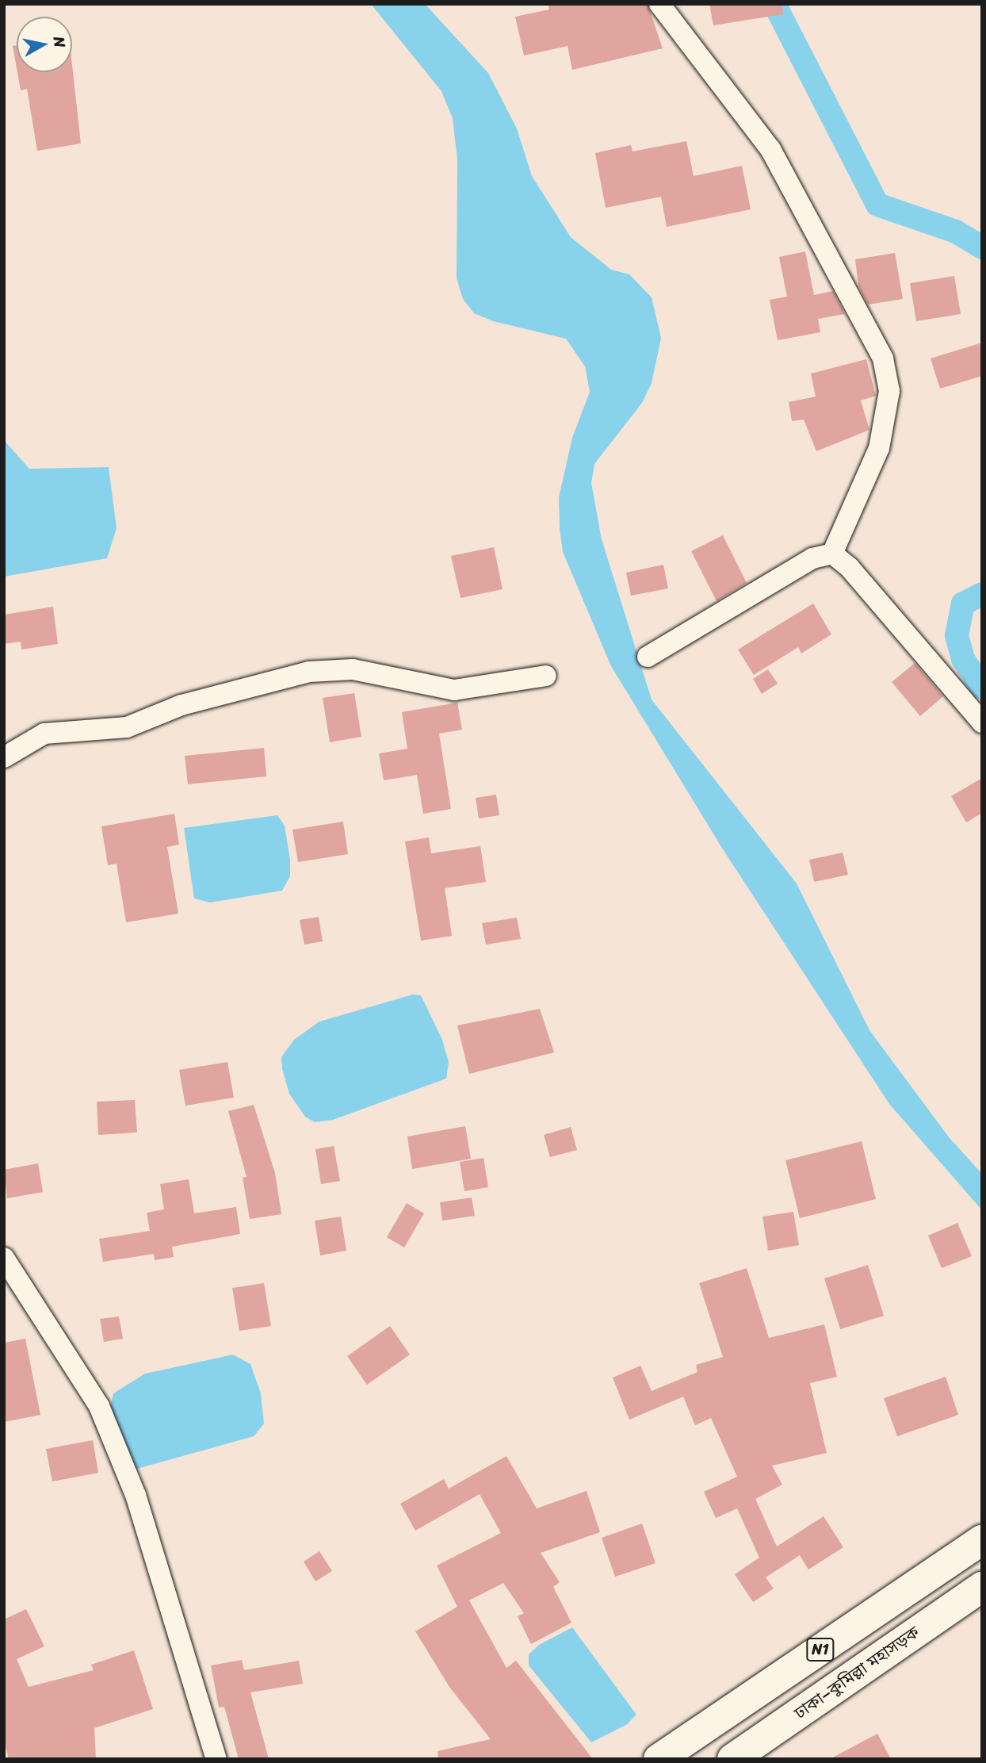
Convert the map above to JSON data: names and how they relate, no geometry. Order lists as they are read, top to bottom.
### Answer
{
  "streets": {
    "highway": ["N1", "ঢাকা–কুমিল্লা মহাসড়ক"]
  },
  "north": "right"
}
